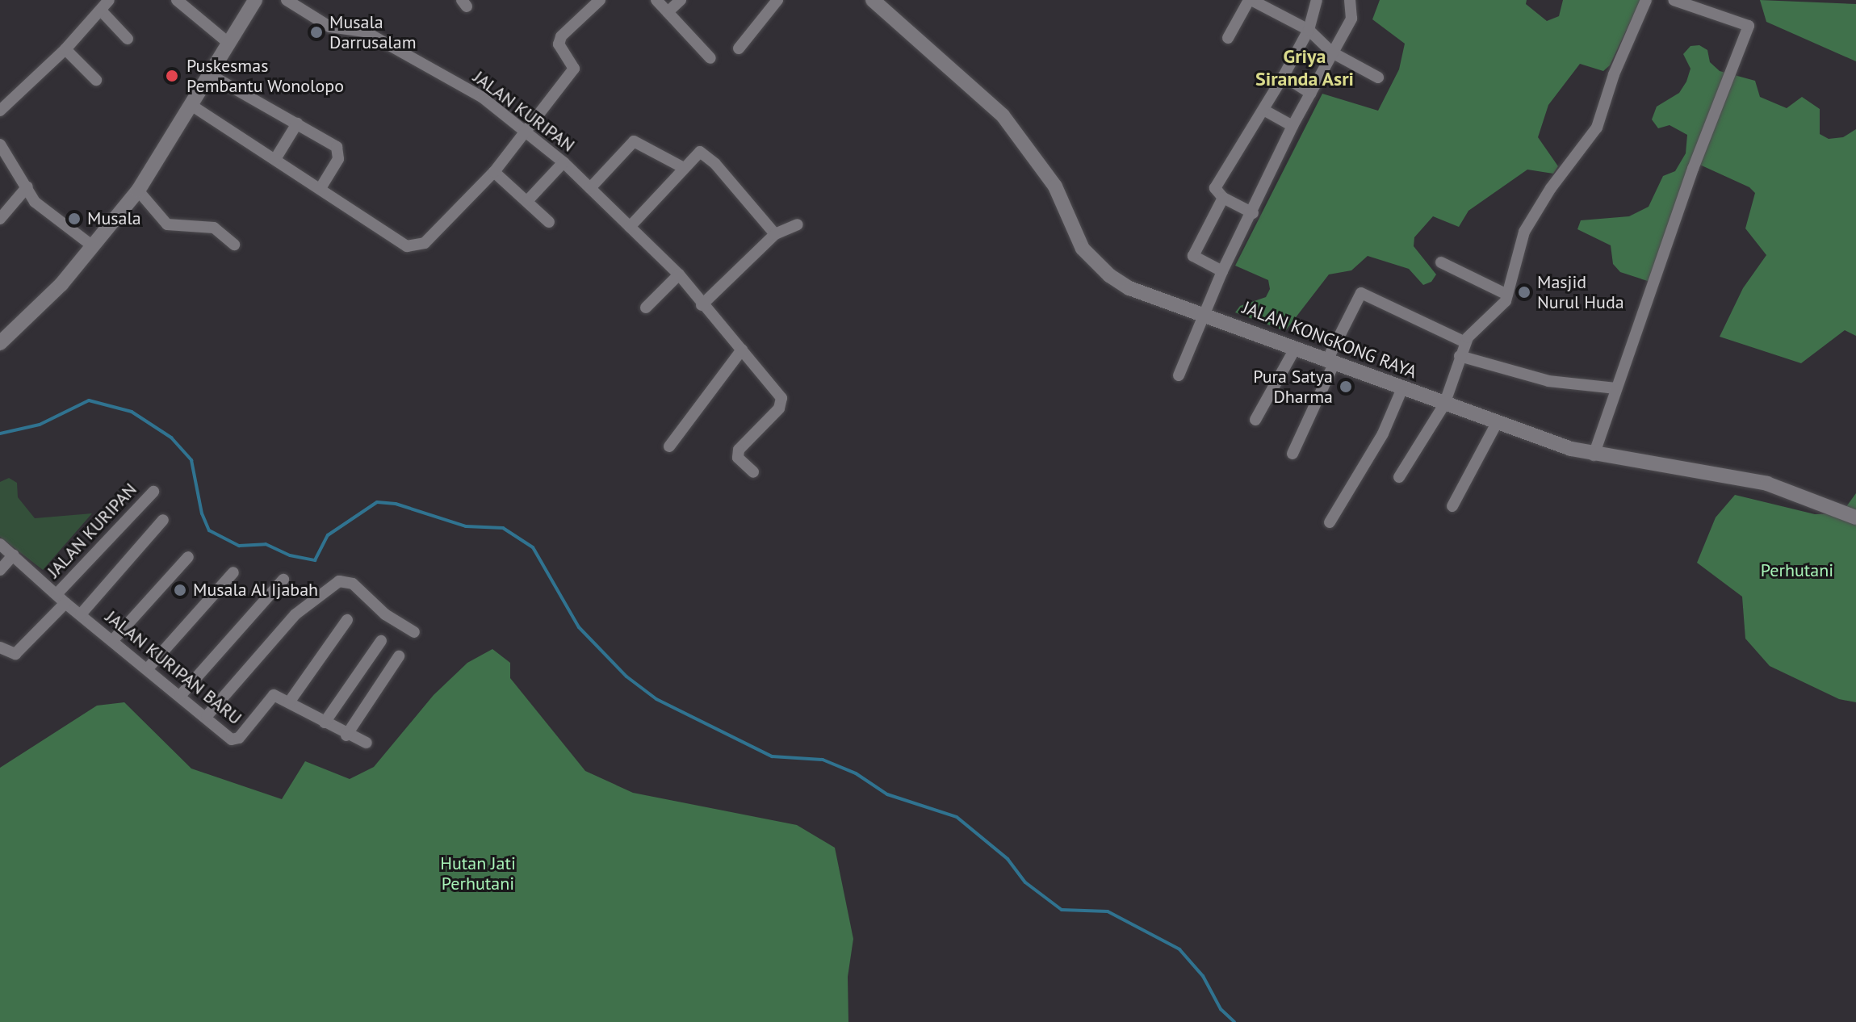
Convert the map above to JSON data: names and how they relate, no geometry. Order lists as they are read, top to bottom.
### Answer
{
  "streets": {
    "street": ["JALAN KURIPAN", "JALAN KONGKONG RAYA", "JALAN KURIPAN BARU"]
  },
  "crossings": [
    ["JALAN KURIPAN", "JALAN KURIPAN BARU"]
  ],
  "districts": ["Griya Siranda Asri"],
  "parks": ["Perhutani", "Hutan Jati Perhutani"],
  "places": [
    "Musala Darrusalam",
    "Puskesmas Pembantu Wonolopo",
    "Musala",
    "Masjid Nurul Huda",
    "Pura Satya Dharma",
    "Musala Al Ijabah"
  ]
}
